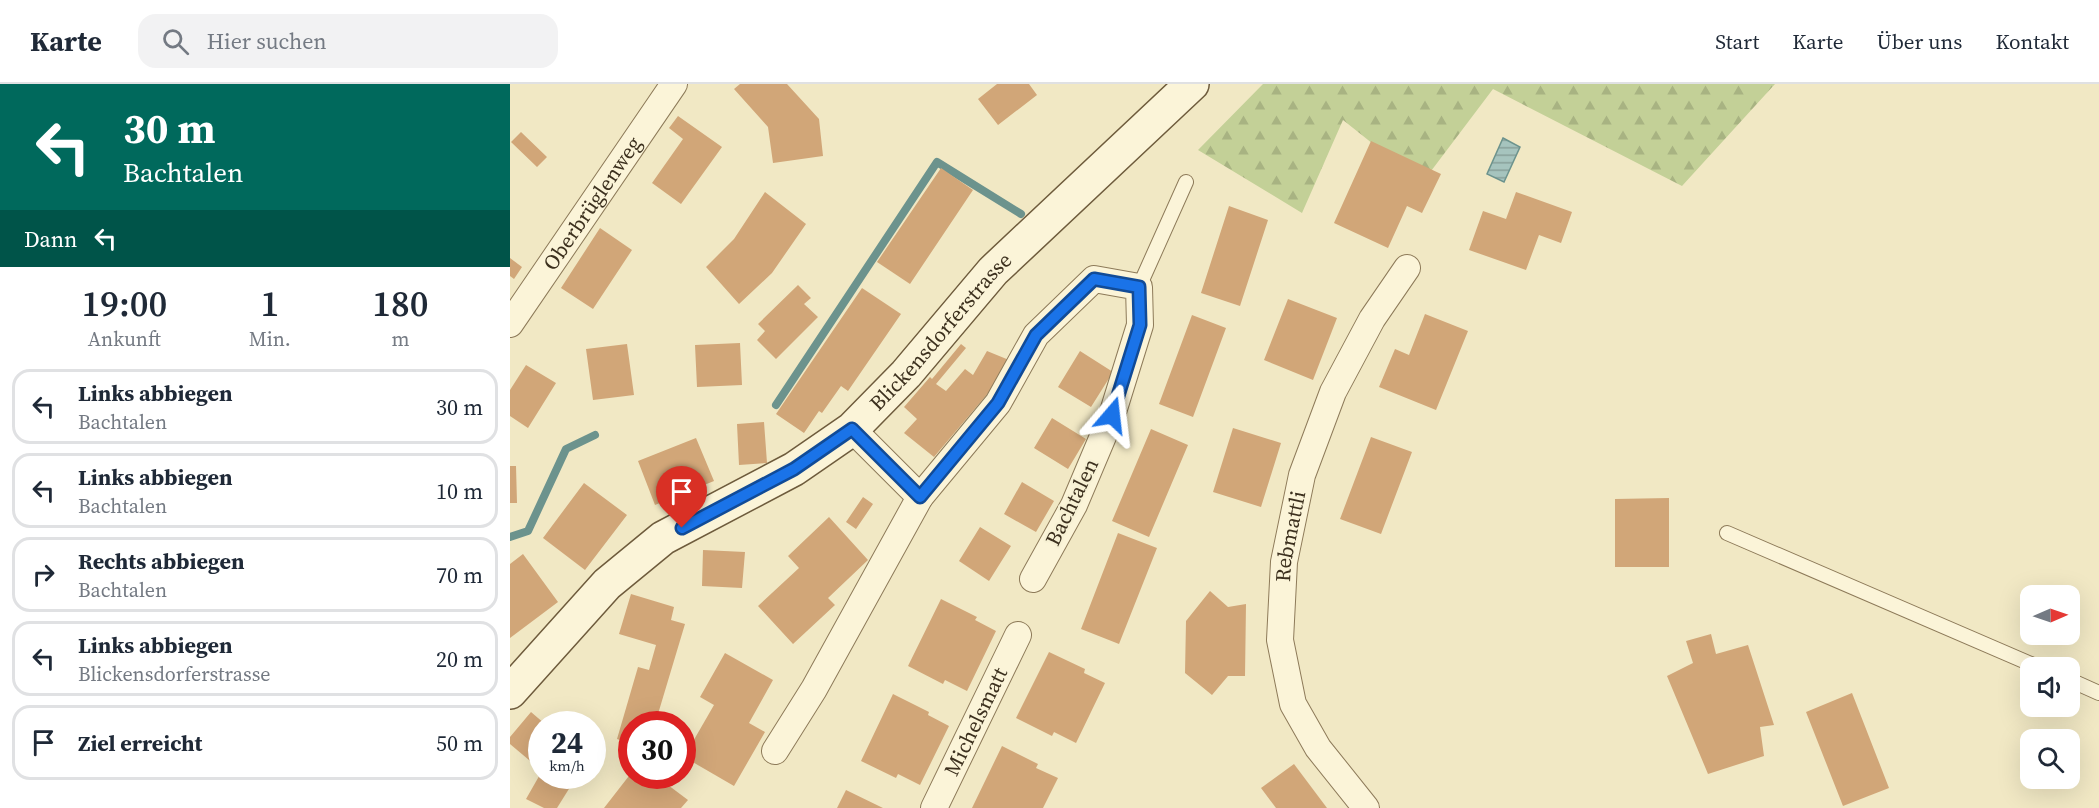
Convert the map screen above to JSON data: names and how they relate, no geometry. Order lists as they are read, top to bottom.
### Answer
{
  "streets": {
    "street": [
      "Oberbrüglenweg",
      "Blickensdorferstrasse",
      "Bachtalen",
      "Rebmattli",
      "Michelsmatt"
    ]
  },
  "north": "right",
  "page": {
    "header": "Karte",
    "search": "Hier suchen",
    "nav": [
      "Start",
      "Karte",
      "Über uns",
      "Kontakt"
    ],
    "turn": ["30 m", "Bachtalen"],
    "then": "Dann",
    "eta": [
      "19:00",
      "Ankunft",
      "1",
      "Min.",
      "180",
      "m"
    ],
    "list": [
      {
        "name": "Links abbiegen",
        "note": "Bachtalen",
        "value": "30 m"
      },
      {
        "name": "Links abbiegen",
        "note": "Bachtalen",
        "value": "10 m"
      },
      {
        "name": "Rechts abbiegen",
        "note": "Bachtalen",
        "value": "70 m"
      },
      {
        "name": "Links abbiegen",
        "note": "Blickensdorferstrasse",
        "value": "20 m"
      },
      {
        "name": "Ziel erreicht",
        "value": "50 m"
      }
    ],
    "speed": "24 km/h",
    "limit": "30"
  }
}
